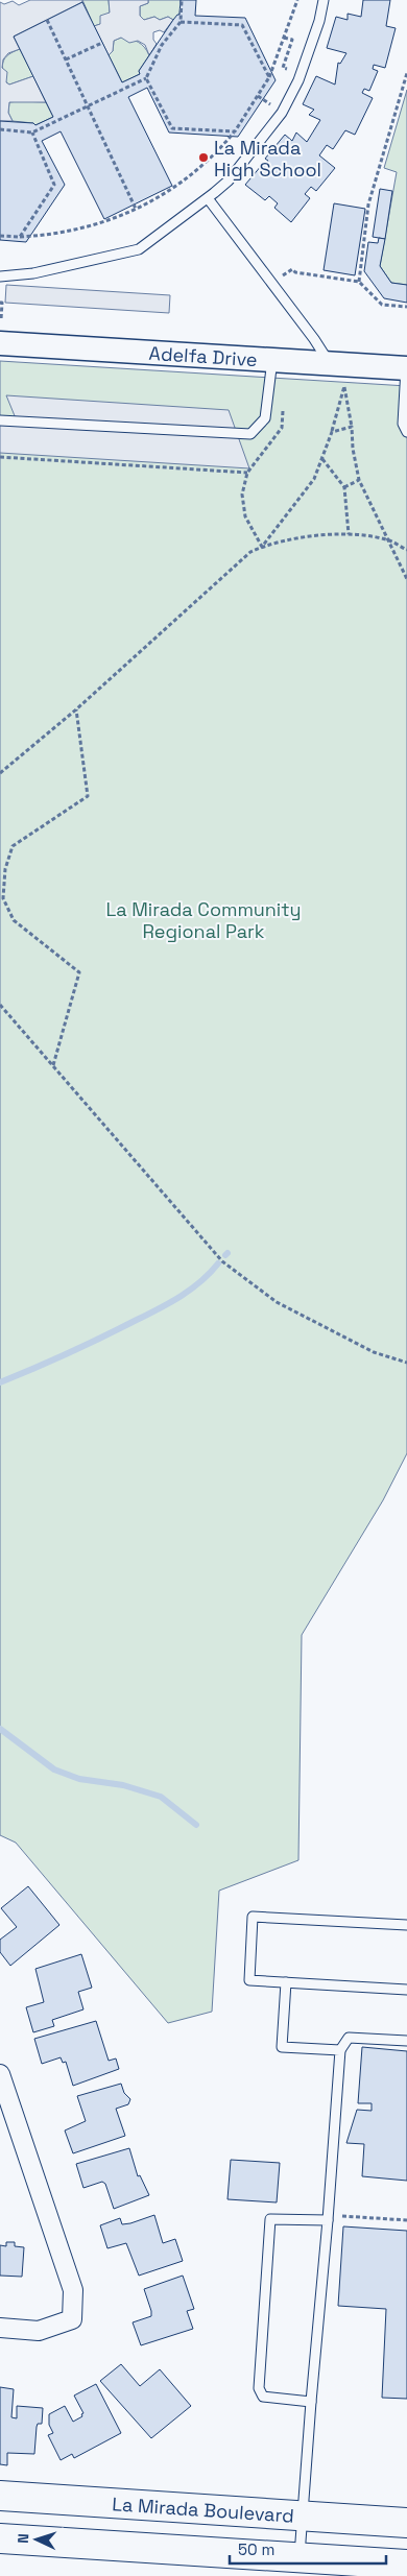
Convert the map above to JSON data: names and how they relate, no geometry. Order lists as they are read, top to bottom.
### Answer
{
  "streets": {
    "main road": ["La Mirada Boulevard"],
    "street": ["Adelfa Drive"]
  },
  "parks": ["La Mirada Community Regional Park"],
  "places": ["La Mirada High School"],
  "scale_bar": "50 m",
  "north": "left"
}
